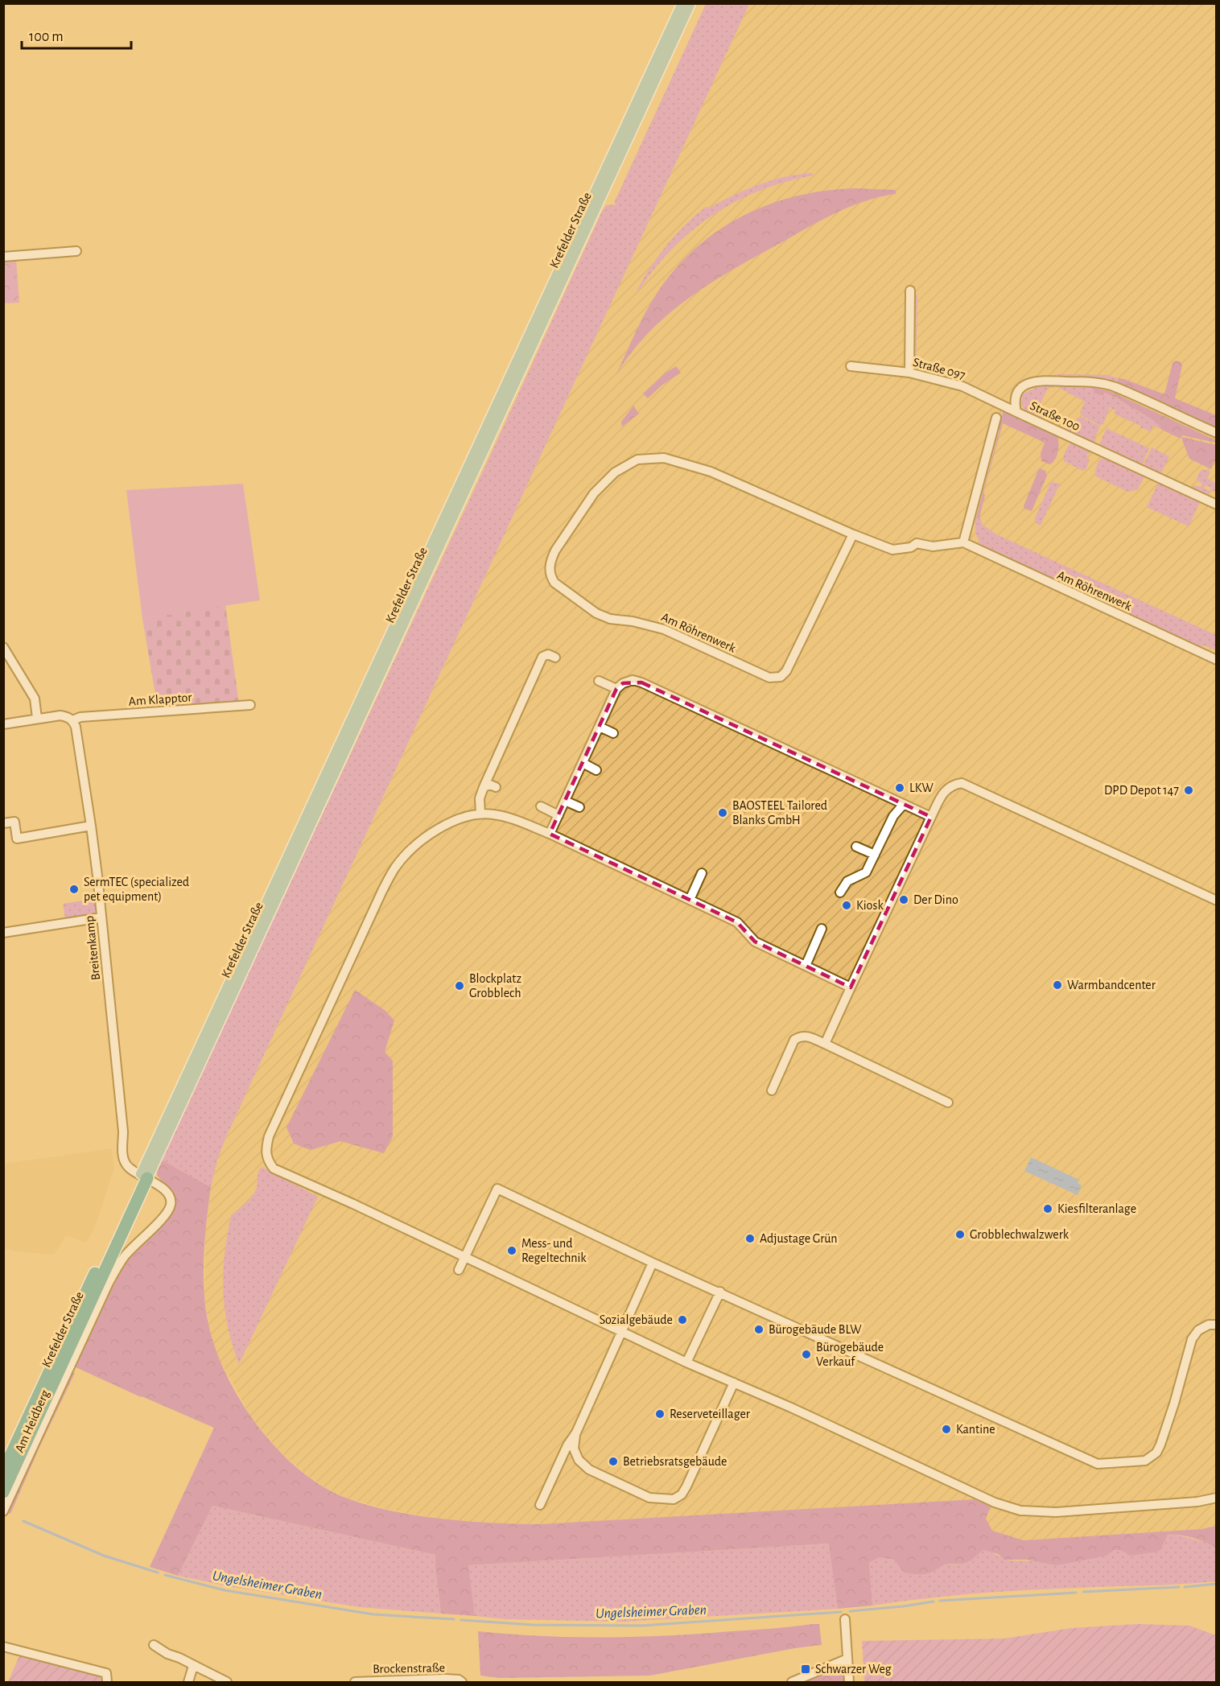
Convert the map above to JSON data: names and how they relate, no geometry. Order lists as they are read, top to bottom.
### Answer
{
  "streets": {
    "highway": ["Krefelder Straße"],
    "street": [
      "Straße 097",
      "Straße 100",
      "Am Röhrenwerk",
      "Am Klapptor",
      "Breitenkamp",
      "Am Heidberg",
      "Brockenstraße"
    ]
  },
  "crossings": [
    ["Krefelder Straße", "Breitenkamp"],
    ["Krefelder Straße", "Am Heidberg"],
    ["Straße 097", "Straße 100"],
    ["Am Klapptor", "Breitenkamp"],
    ["Breitenkamp", "Am Heidberg"]
  ],
  "water": ["Ungelsheimer Graben"],
  "places": {
    "other": [
      "LKW",
      "DPD Depot 147",
      "BAOSTEEL Tailored Blanks GmbH",
      "SermTEC (specialized pet equipment)",
      "Der Dino",
      "Kiosk",
      "Warmbandcenter",
      "Blockplatz Grobblech",
      "Kiesfilteranlage",
      "Grobblechwalzwerk",
      "Adjustage Grün",
      "Mess- und Regeltechnik",
      "Sozialgebäude",
      "Bürogebäude BLW",
      "Bürogebäude Verkauf",
      "Reserveteillager",
      "Kantine",
      "Betriebsratsgebäude"
    ],
    "transit": ["Schwarzer Weg"]
  },
  "scale_bar": "100 m"
}
